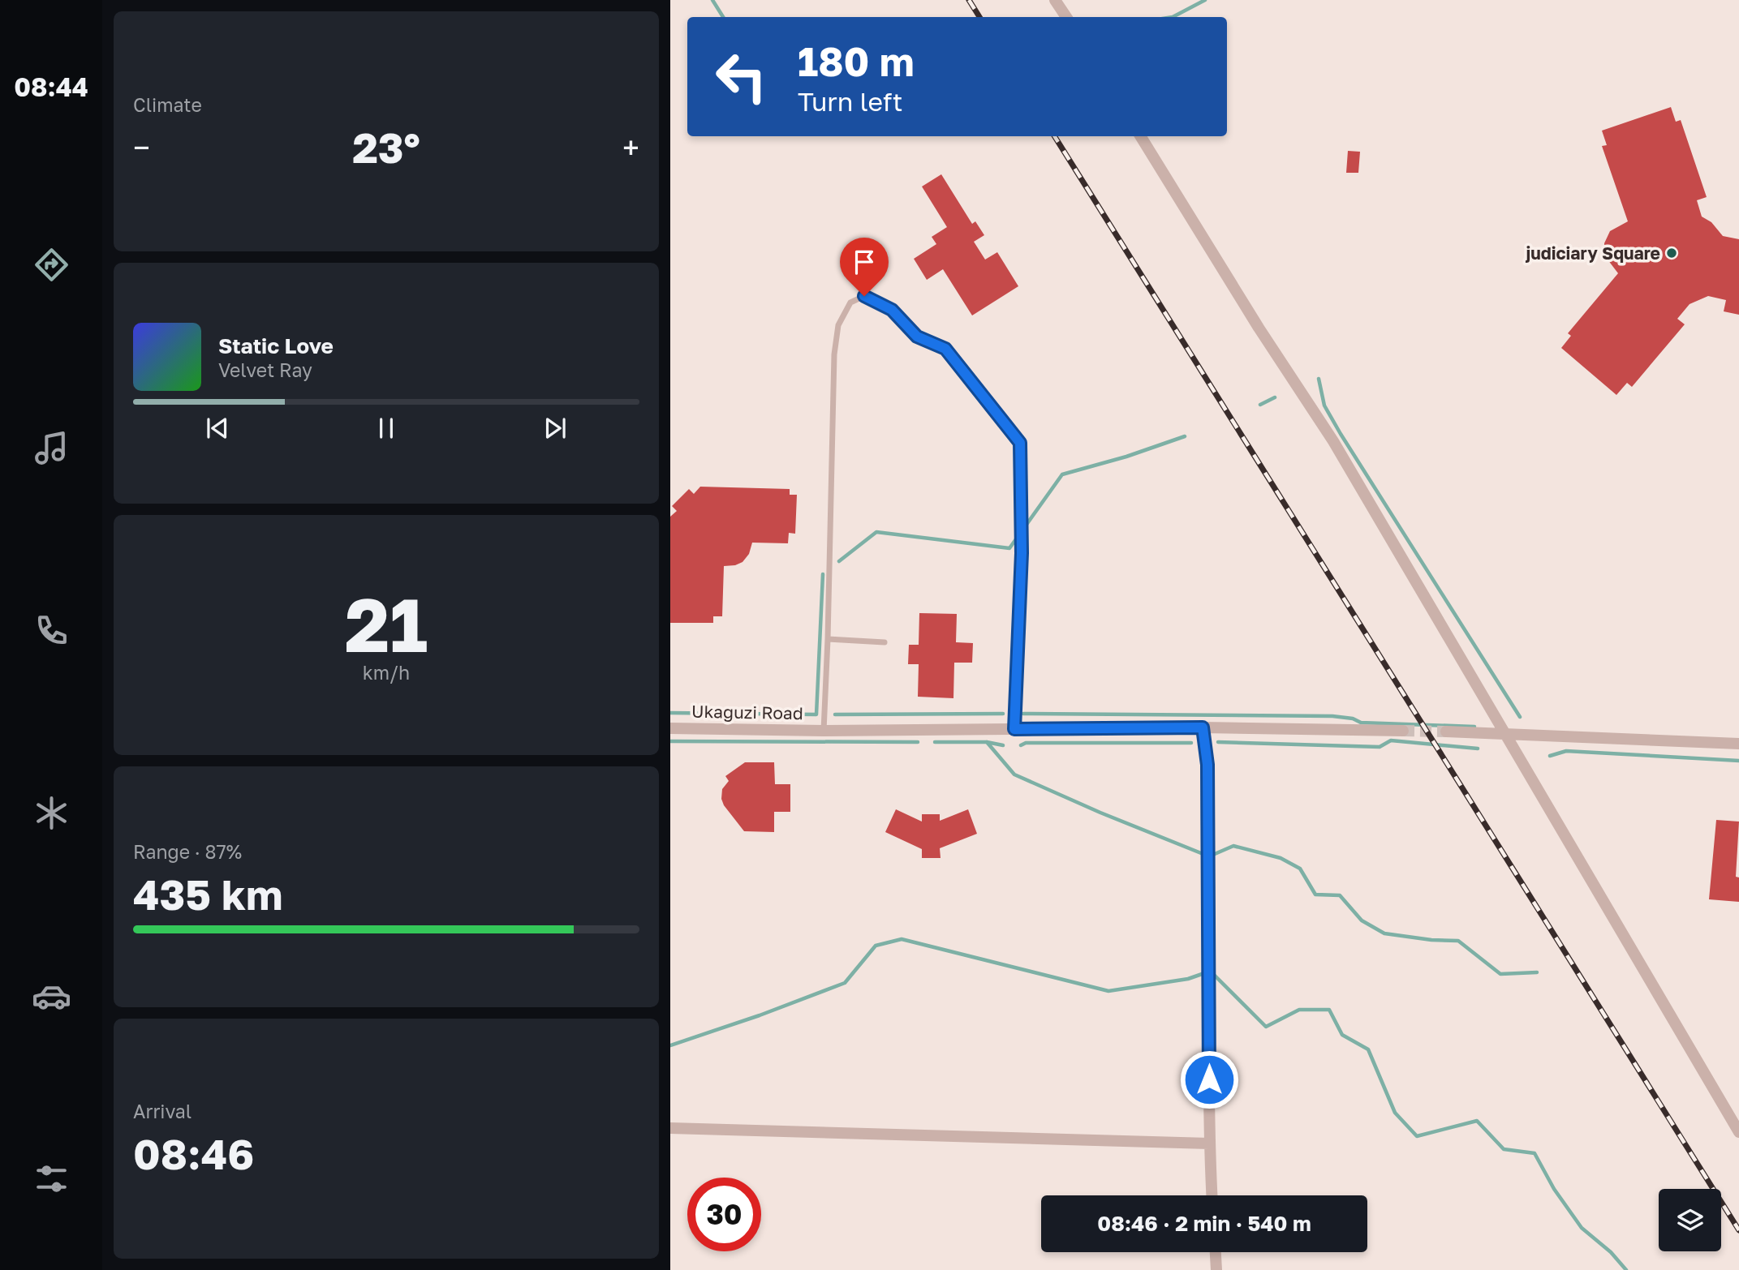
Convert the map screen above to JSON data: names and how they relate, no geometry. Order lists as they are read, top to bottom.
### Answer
{
  "streets": {
    "street": ["Ukaguzi Road"]
  },
  "places": ["judiciary Square"],
  "page": {
    "tabs": "08:44",
    "tile": [
      "Climate",
      ["21", "km/h"],
      ["Range · 87%", "435 km"],
      ["Arrival", "08:46"]
    ],
    "turn": ["180 m", "Turn left"],
    "heat": ["−", "23°", "+"],
    "song": ["Static Love", "Velvet Ray"],
    "limit": "30",
    "trip": "08:46 · 2 min · 540 m"
  }
}
